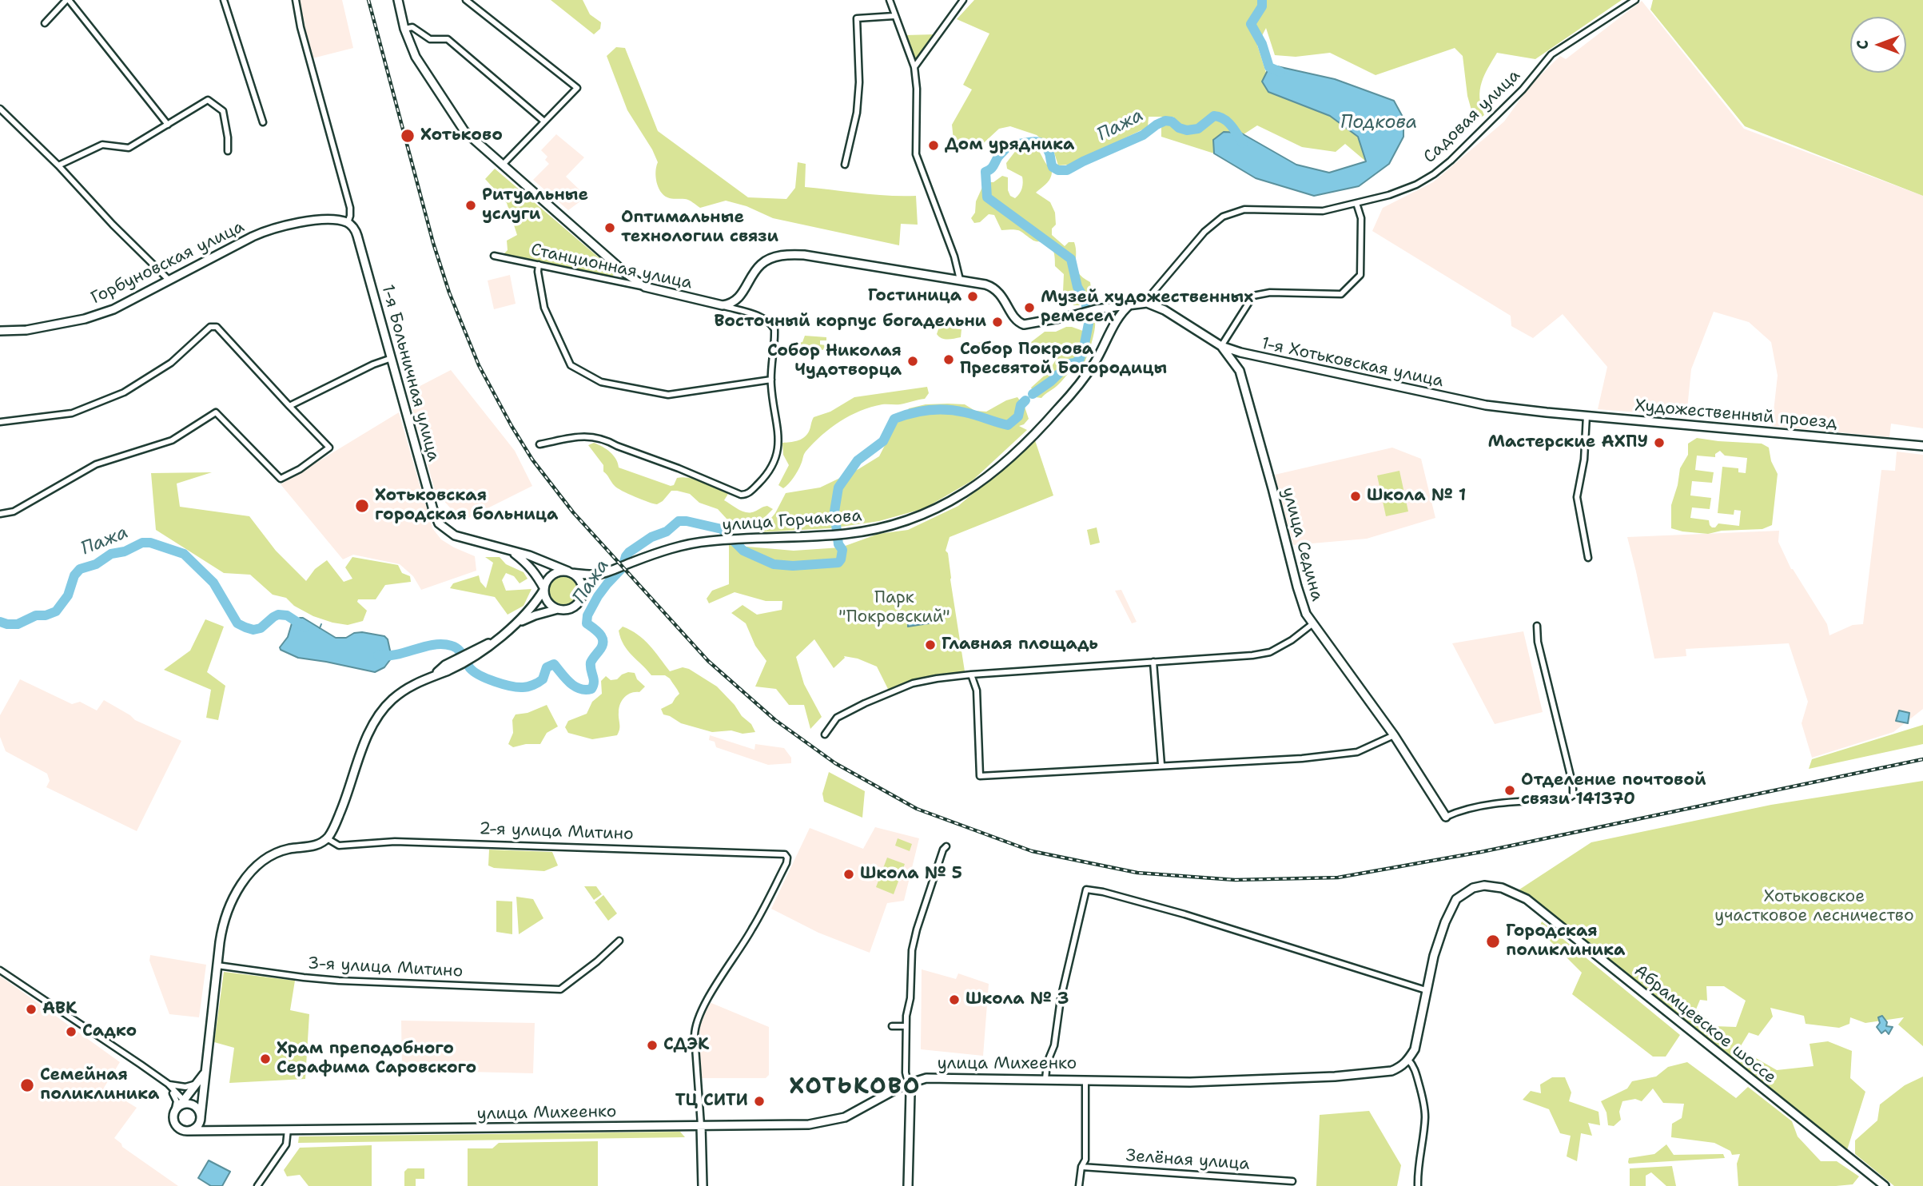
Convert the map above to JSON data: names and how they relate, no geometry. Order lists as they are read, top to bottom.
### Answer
{
  "streets": {
    "street": [
      "Садовая улица",
      "Горбуновская улица",
      "Станционная улица",
      "1-я Хотьковская улица",
      "1-я Больничная улица",
      "Художественный проезд",
      "улица Горчакова",
      "улица Седина",
      "2-я улица Митино",
      "3-я улица Митино",
      "Абрамцевское шоссе",
      "улица Михеенко",
      "Зелёная улица"
    ]
  },
  "crossings": [
    ["Садовая улица", "1-я Хотьковская улица"],
    ["Горбуновская улица", "1-я Больничная улица"],
    ["1-я Хотьковская улица", "Художественный проезд"],
    ["1-я Хотьковская улица", "улица Горчакова"],
    ["1-я Хотьковская улица", "улица Седина"],
    ["2-я улица Митино", "улица Михеенко"]
  ],
  "districts": ["ХОТЬКОВО"],
  "water": ["Подкова", "Пажа"],
  "parks": ["Парк \"Покровский\"", "Хотьковское участковое лесничество"],
  "places": [
    "Хотьково",
    "Дом урядника",
    "Ритуальные услуги",
    "Оптимальные технологии связи",
    "Гостиница",
    "Музей художественных ремесел",
    "Восточный корпус богадельни",
    "Собор Покрова Пресвятой Богородицы",
    "Собор Николая Чудотворца",
    "Мастерские АХПУ",
    "Школа № 1",
    "Хотьковская городская больница",
    "Главная площадь",
    "Отделение почтовой связи 141370",
    "Школа № 5",
    "Городская поликлиника",
    "Школа № 3",
    "ABK",
    "Садко",
    "СДЭК",
    "Храм преподобного Серафима Саровского",
    "Семейная поликлиника",
    "ТЦ СИТИ"
  ],
  "north": "left"
}
